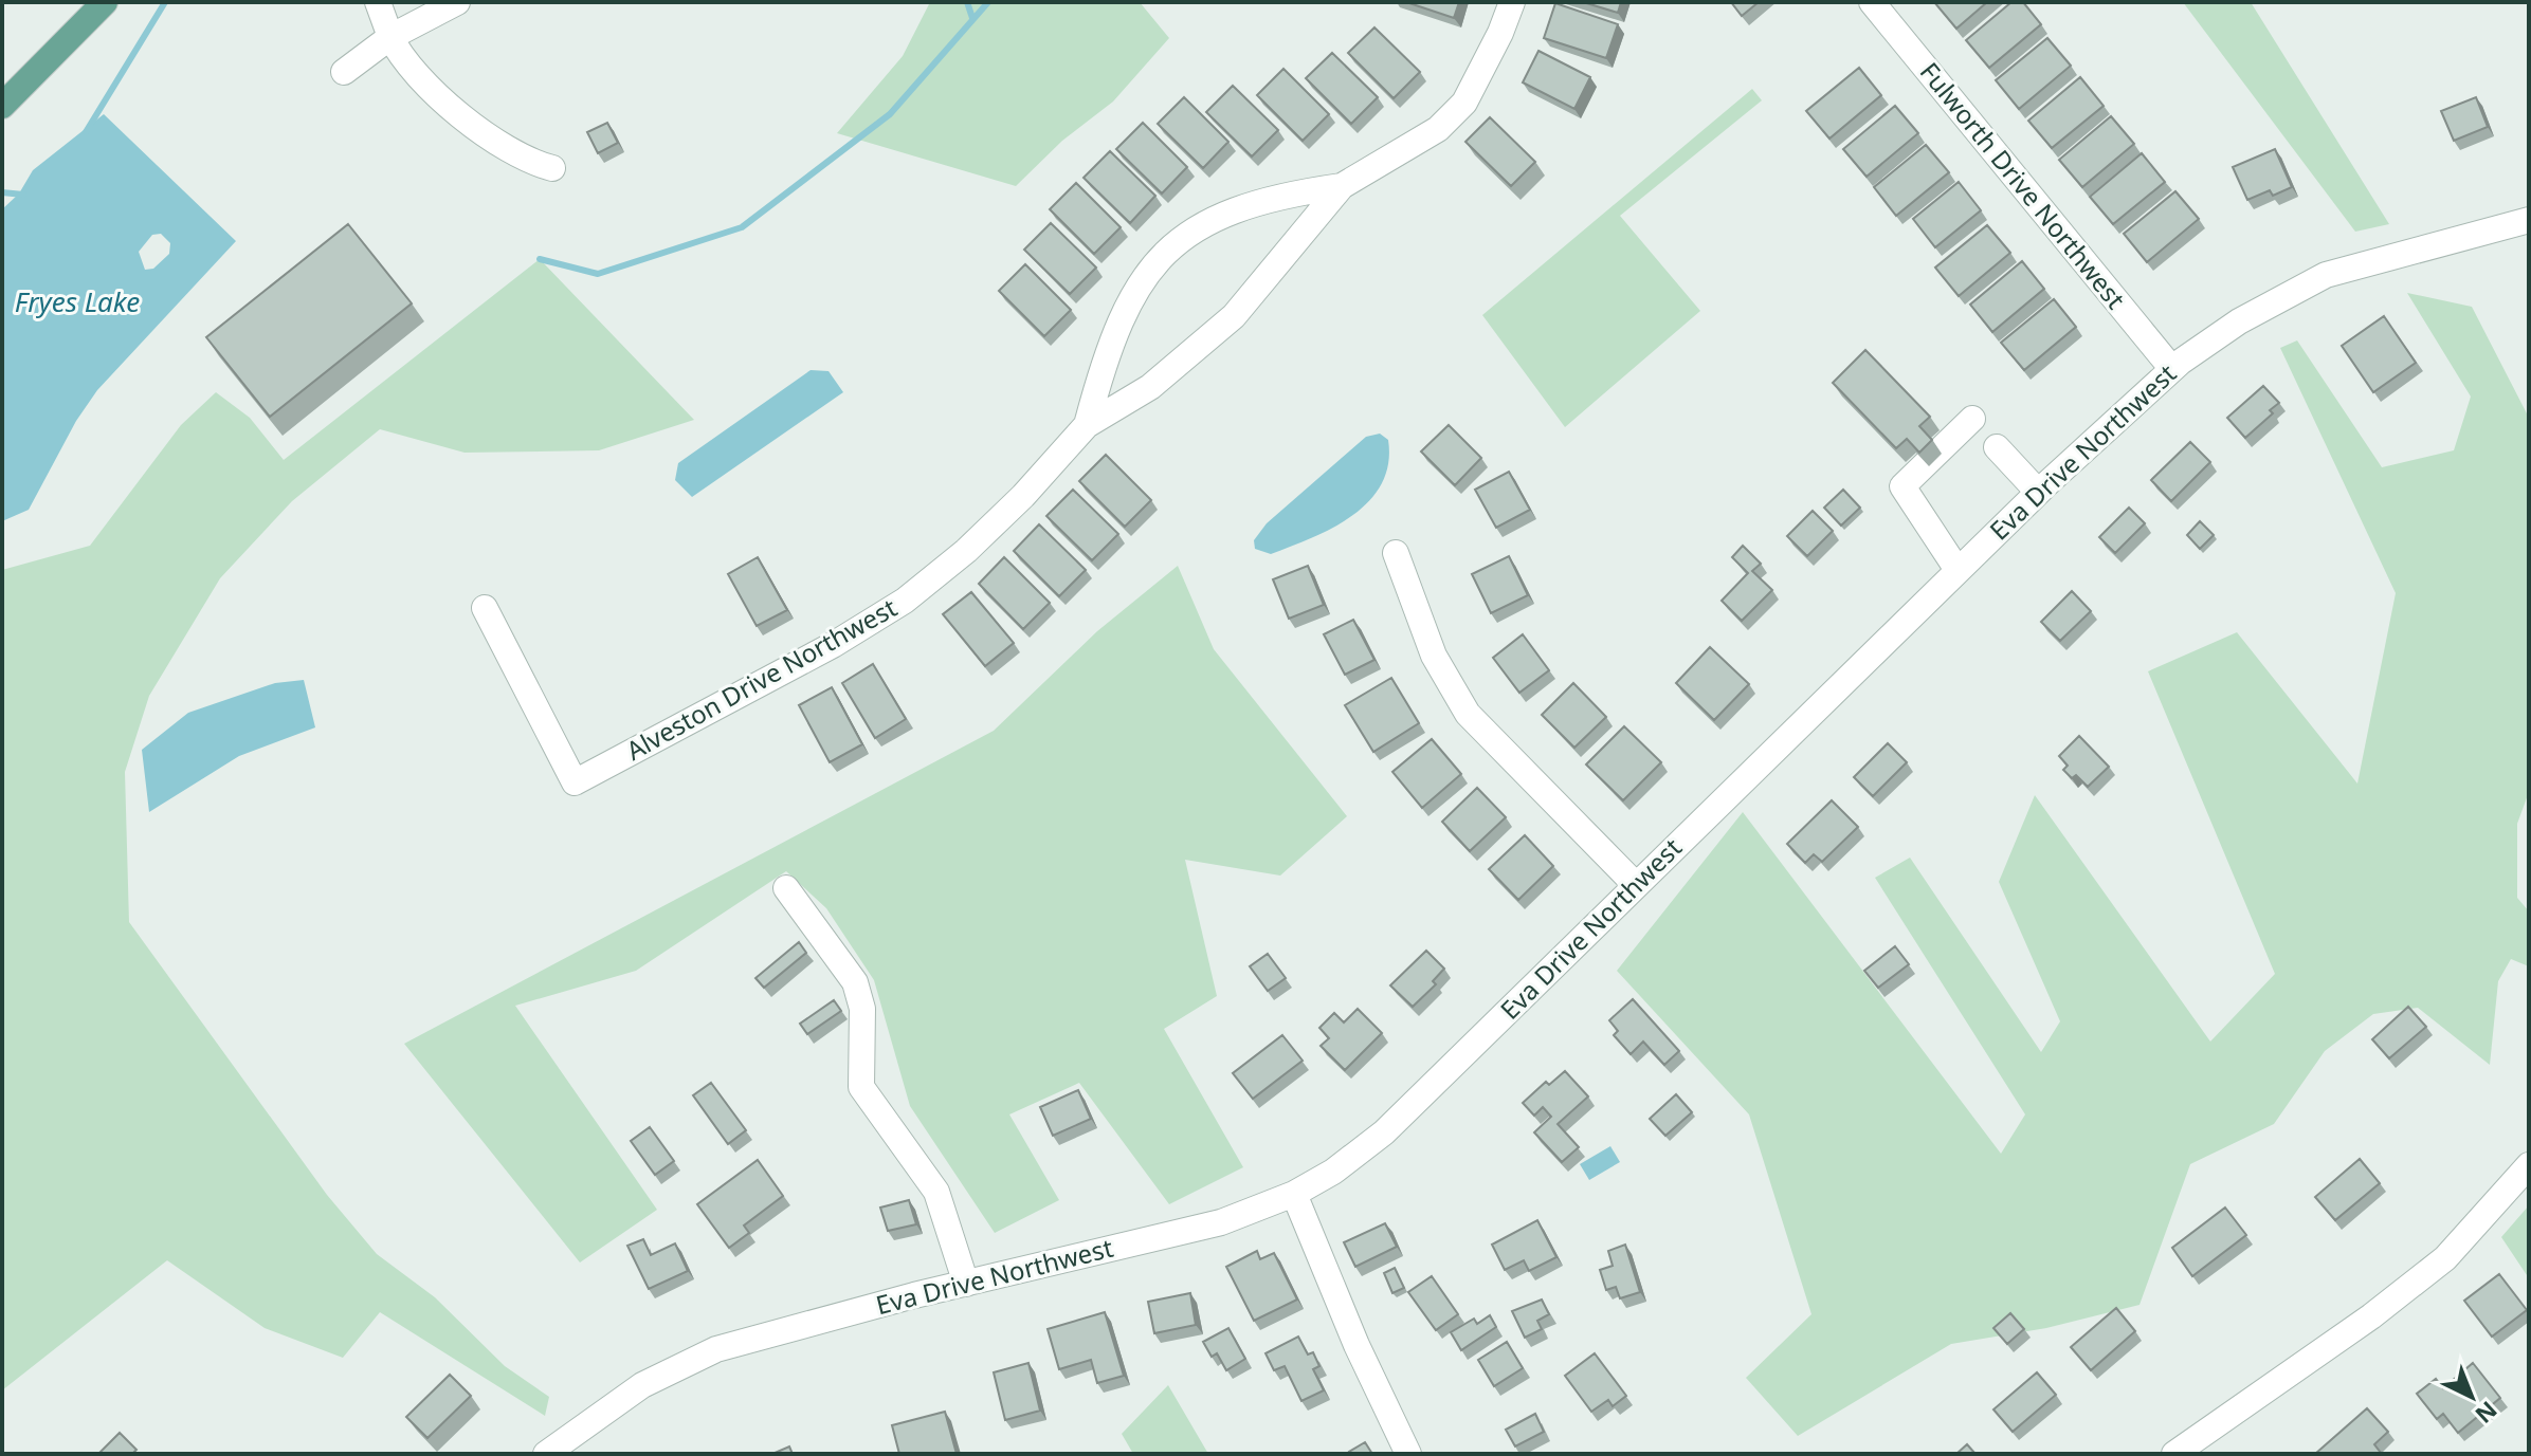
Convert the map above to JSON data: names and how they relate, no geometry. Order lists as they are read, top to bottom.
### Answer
{
  "streets": {
    "street": ["Fulworth Drive Northwest", "Eva Drive Northwest", "Alveston Drive Northwest"]
  },
  "crossings": [
    ["Fulworth Drive Northwest", "Eva Drive Northwest"]
  ],
  "water": ["Fryes Lake"],
  "north": "bottom right"
}
